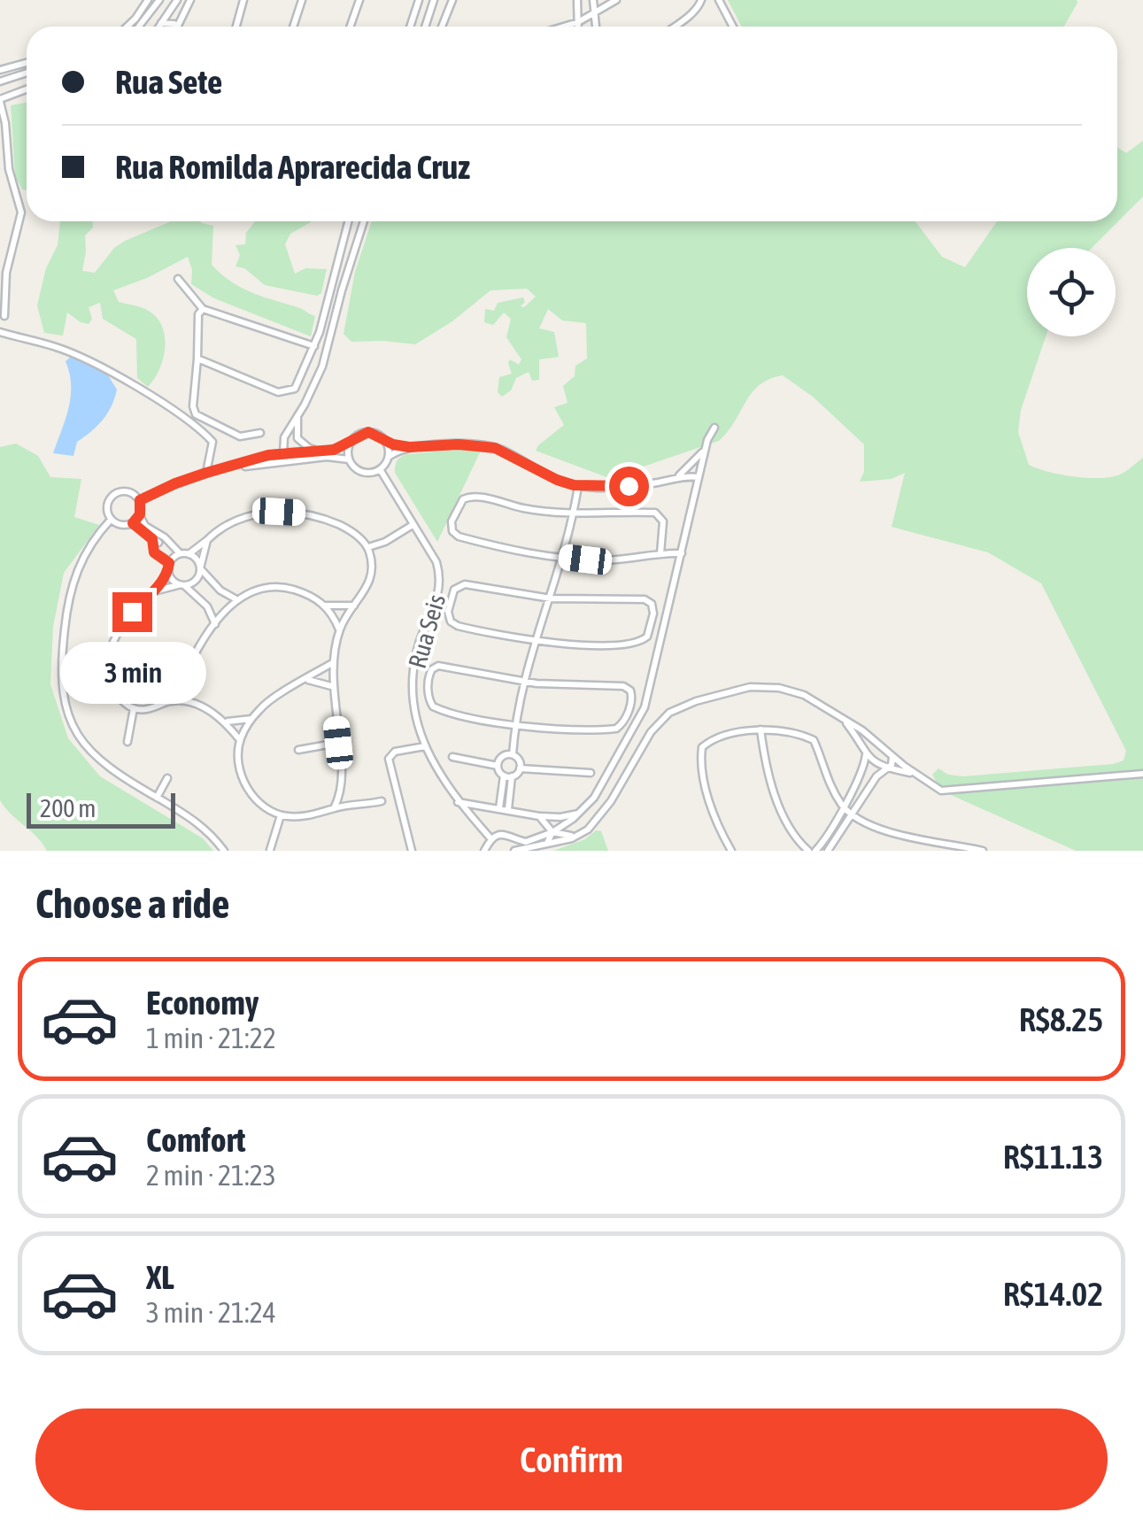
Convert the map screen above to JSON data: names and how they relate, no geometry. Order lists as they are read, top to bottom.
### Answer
{
  "streets": {
    "street": ["Rua Seis"]
  },
  "scale_bar": "200 m",
  "page": {
    "banner": ["Rua Sete", "Rua Romilda Aprarecida Cruz"],
    "bubble": "3 min",
    "scale": "200 m",
    "heading": "Choose a ride",
    "list": [
      {
        "name": "Economy",
        "note": "1 min · 21:22",
        "value": "R$8.25"
      },
      {
        "name": "Comfort",
        "note": "2 min · 21:23",
        "value": "R$11.13"
      },
      {
        "name": "XL",
        "note": "3 min · 21:24",
        "value": "R$14.02"
      }
    ],
    "buttons": "Confirm"
  }
}
